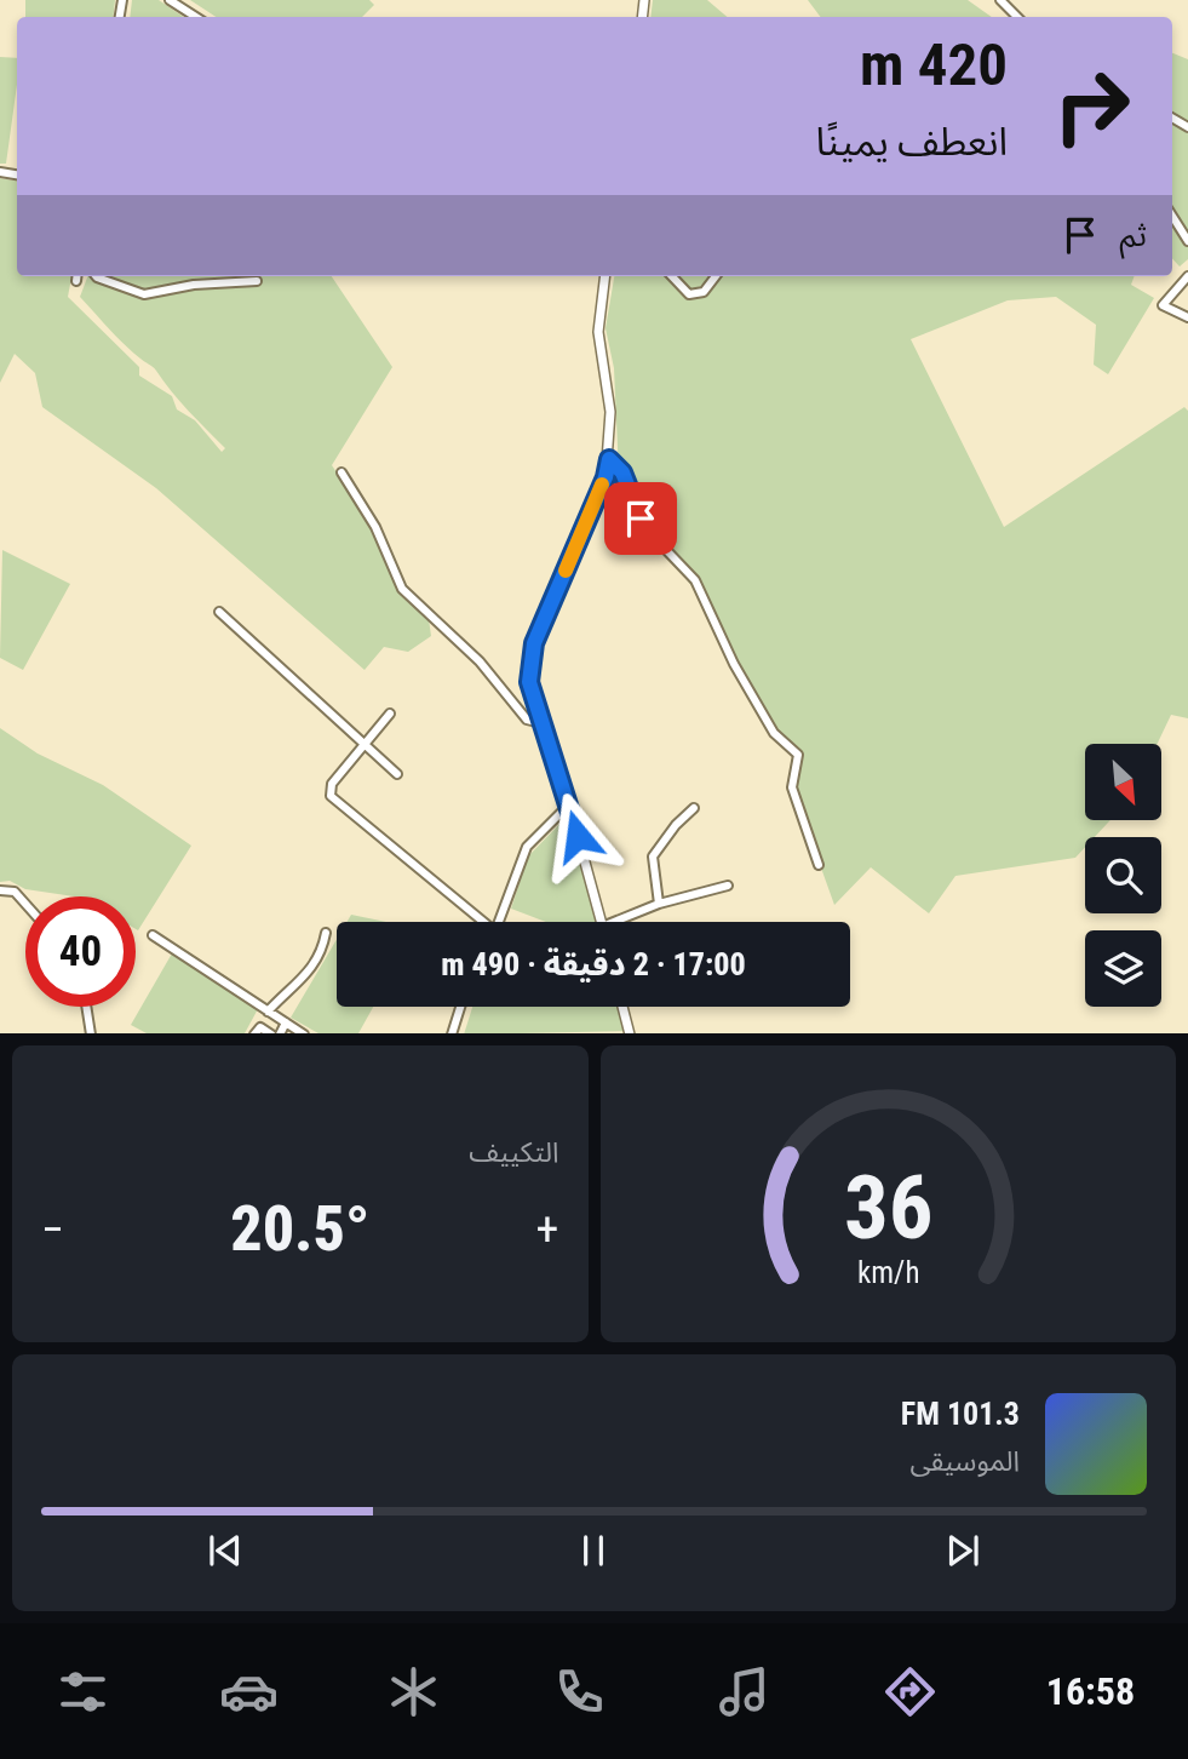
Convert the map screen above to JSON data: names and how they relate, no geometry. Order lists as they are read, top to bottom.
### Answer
{
  "north": "bottom right",
  "page": {
    "turn": ["420 m", "انعطف يمينًا"],
    "then": "ثم",
    "limit": "40",
    "trip": "17:00 · 2 دقيقة · 490 m",
    "tile": "التكييف",
    "heat": ["−", "20.5°", "+"],
    "song": ["101.3 FM", "الموسيقى"],
    "tabs": "16:58",
    "gauge": ["36", "km/h"]
  }
}
